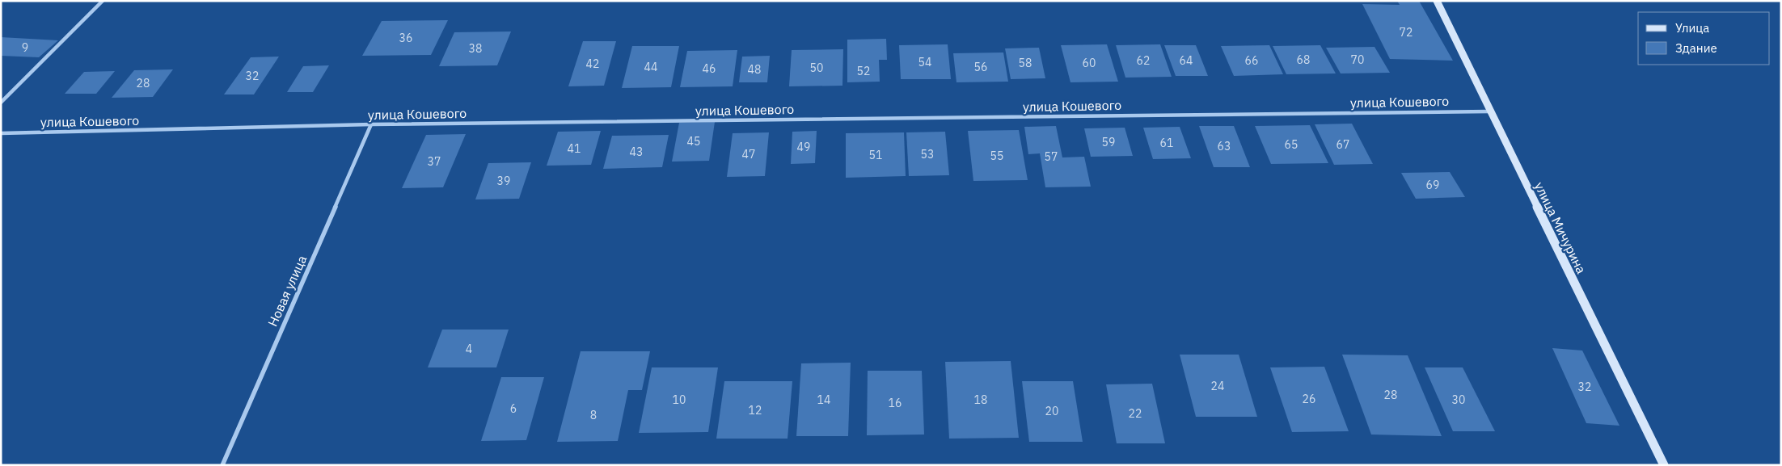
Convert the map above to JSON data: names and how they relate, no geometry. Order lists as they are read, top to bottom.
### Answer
{
  "streets": {
    "street": ["улица Кошевого", "улица Мичурина", "Новая улица"]
  },
  "crossings": [
    ["улица Кошевого", "улица Мичурина"],
    ["улица Кошевого", "Новая улица"]
  ],
  "house_numbers": [
    "72",
    "36",
    "9",
    "38",
    "68",
    "70",
    "62",
    "64",
    "66",
    "54",
    "58",
    "60",
    "42",
    "44",
    "56",
    "50",
    "46",
    "48",
    "52",
    "32",
    "28",
    "45",
    "59",
    "61",
    "65",
    "67",
    "63",
    "49",
    "41",
    "43",
    "47",
    "53",
    "51",
    "55",
    "57",
    "37",
    "39",
    "69",
    "4",
    "24",
    "32",
    "28",
    "26",
    "10",
    "14",
    "18",
    "30",
    "16",
    "6",
    "12",
    "20",
    "22",
    "8"
  ],
  "legend": ["Улица", "Здание"]
}
